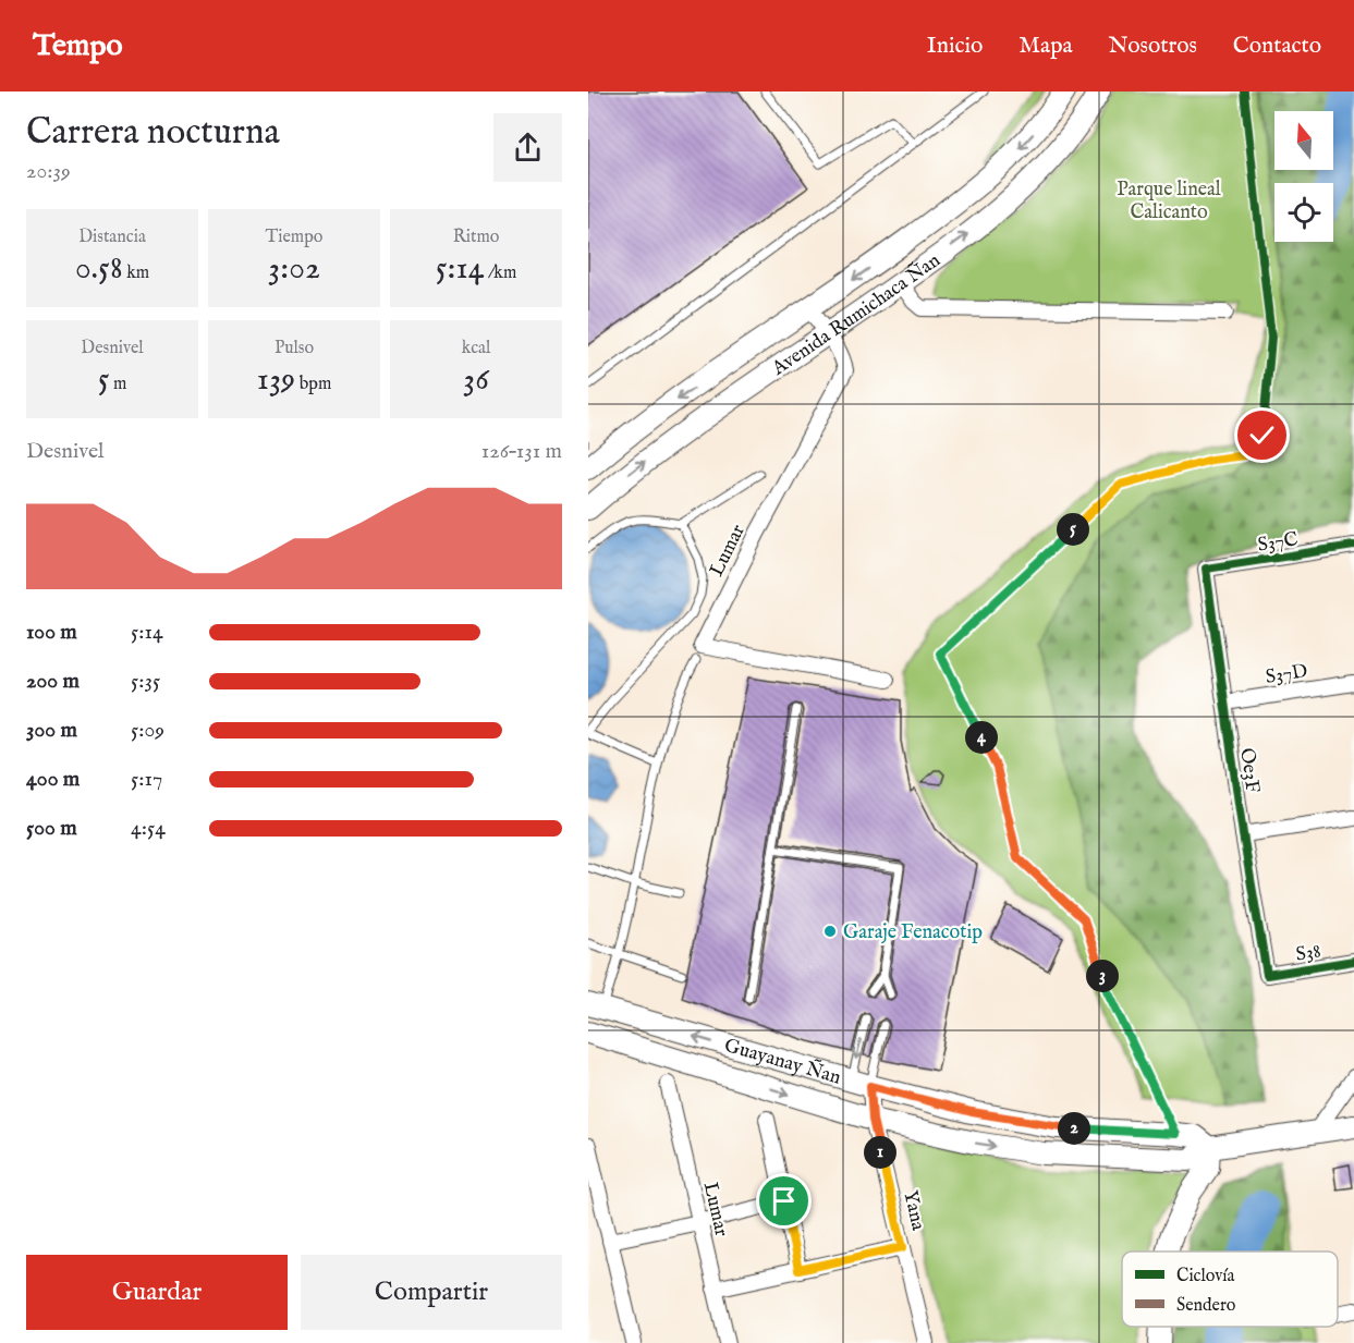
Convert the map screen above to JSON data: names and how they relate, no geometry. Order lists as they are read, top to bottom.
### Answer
{
  "streets": {
    "main road": ["Avenida Rumichaca Ñan", "Guayanay Ñan"],
    "street": [
      "S37C",
      "Lumar",
      "S37D",
      "Oe3F",
      "S38",
      "Yana"
    ]
  },
  "crossings": [
    ["Avenida Rumichaca Ñan", "Lumar"],
    ["S37C", "Oe3F"],
    ["S37D", "Oe3F"],
    ["Oe3F", "S38"],
    ["Guayanay Ñan", "Yana"]
  ],
  "parks": ["Parque lineal Calicanto"],
  "places": ["Garaje Fenacotip"],
  "legend": ["Ciclovía", "Sendero"],
  "north": "top",
  "page": {
    "header": "Tempo",
    "nav": [
      "Inicio",
      "Mapa",
      "Nosotros",
      "Contacto"
    ],
    "heading": ["Carrera nocturna", "20:39"],
    "stats": [
      ["Distancia", "0.58 km"],
      ["Tiempo", "3:02"],
      ["Ritmo", "5:14 /km"],
      ["Desnivel", "5 m"],
      ["Pulso", "139 bpm"],
      ["kcal", "36"]
    ],
    "chart": ["Desnivel", "126–131 m"],
    "pins": [
      "5",
      "4",
      "3",
      "2",
      "1"
    ],
    "list": [
      {
        "name": "100 m",
        "note": "5:14"
      },
      {
        "name": "200 m",
        "note": "5:35"
      },
      {
        "name": "300 m",
        "note": "5:09"
      },
      {
        "name": "400 m",
        "note": "5:17"
      },
      {
        "name": "500 m",
        "note": "4:54"
      }
    ],
    "buttons": ["Guardar", "Compartir"]
  }
}
